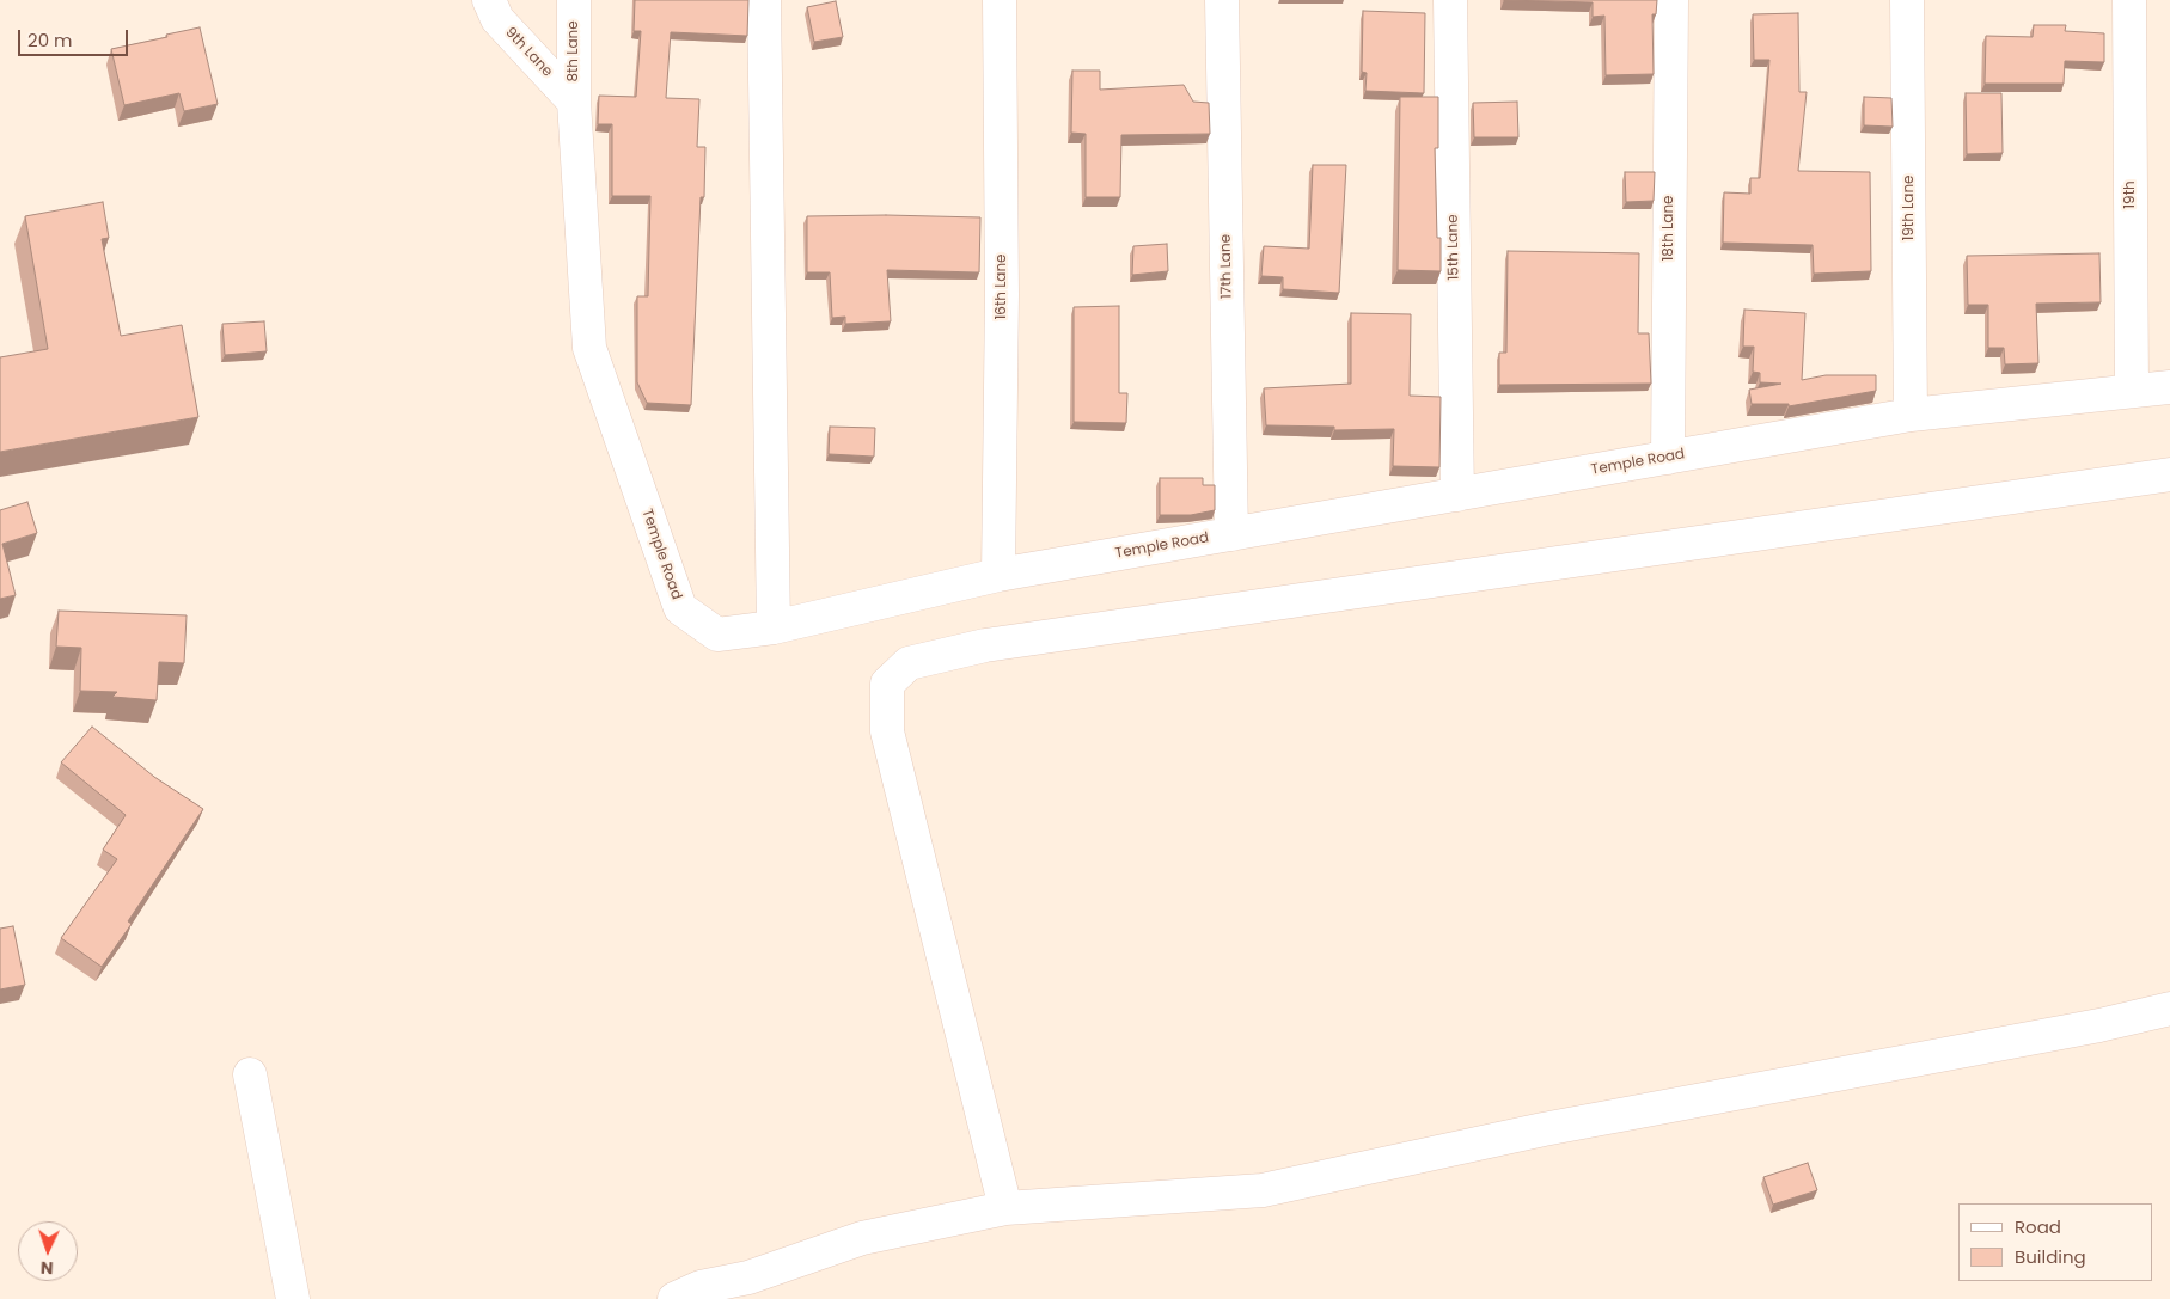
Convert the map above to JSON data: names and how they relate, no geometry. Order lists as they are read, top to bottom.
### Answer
{
  "streets": {
    "street": [
      "8th Lane",
      "9th Lane",
      "19th",
      "19th Lane",
      "18th Lane",
      "15th Lane",
      "17th Lane",
      "16th Lane",
      "Temple Road"
    ]
  },
  "crossings": [
    ["8th Lane", "9th Lane"],
    ["8th Lane", "Temple Road"],
    ["9th Lane", "Temple Road"],
    ["19th", "Temple Road"],
    ["19th Lane", "Temple Road"],
    ["18th Lane", "Temple Road"],
    ["15th Lane", "Temple Road"],
    ["17th Lane", "Temple Road"],
    ["16th Lane", "Temple Road"]
  ],
  "legend": ["Road", "Building"],
  "scale_bar": "20 m",
  "north": "bottom"
}
